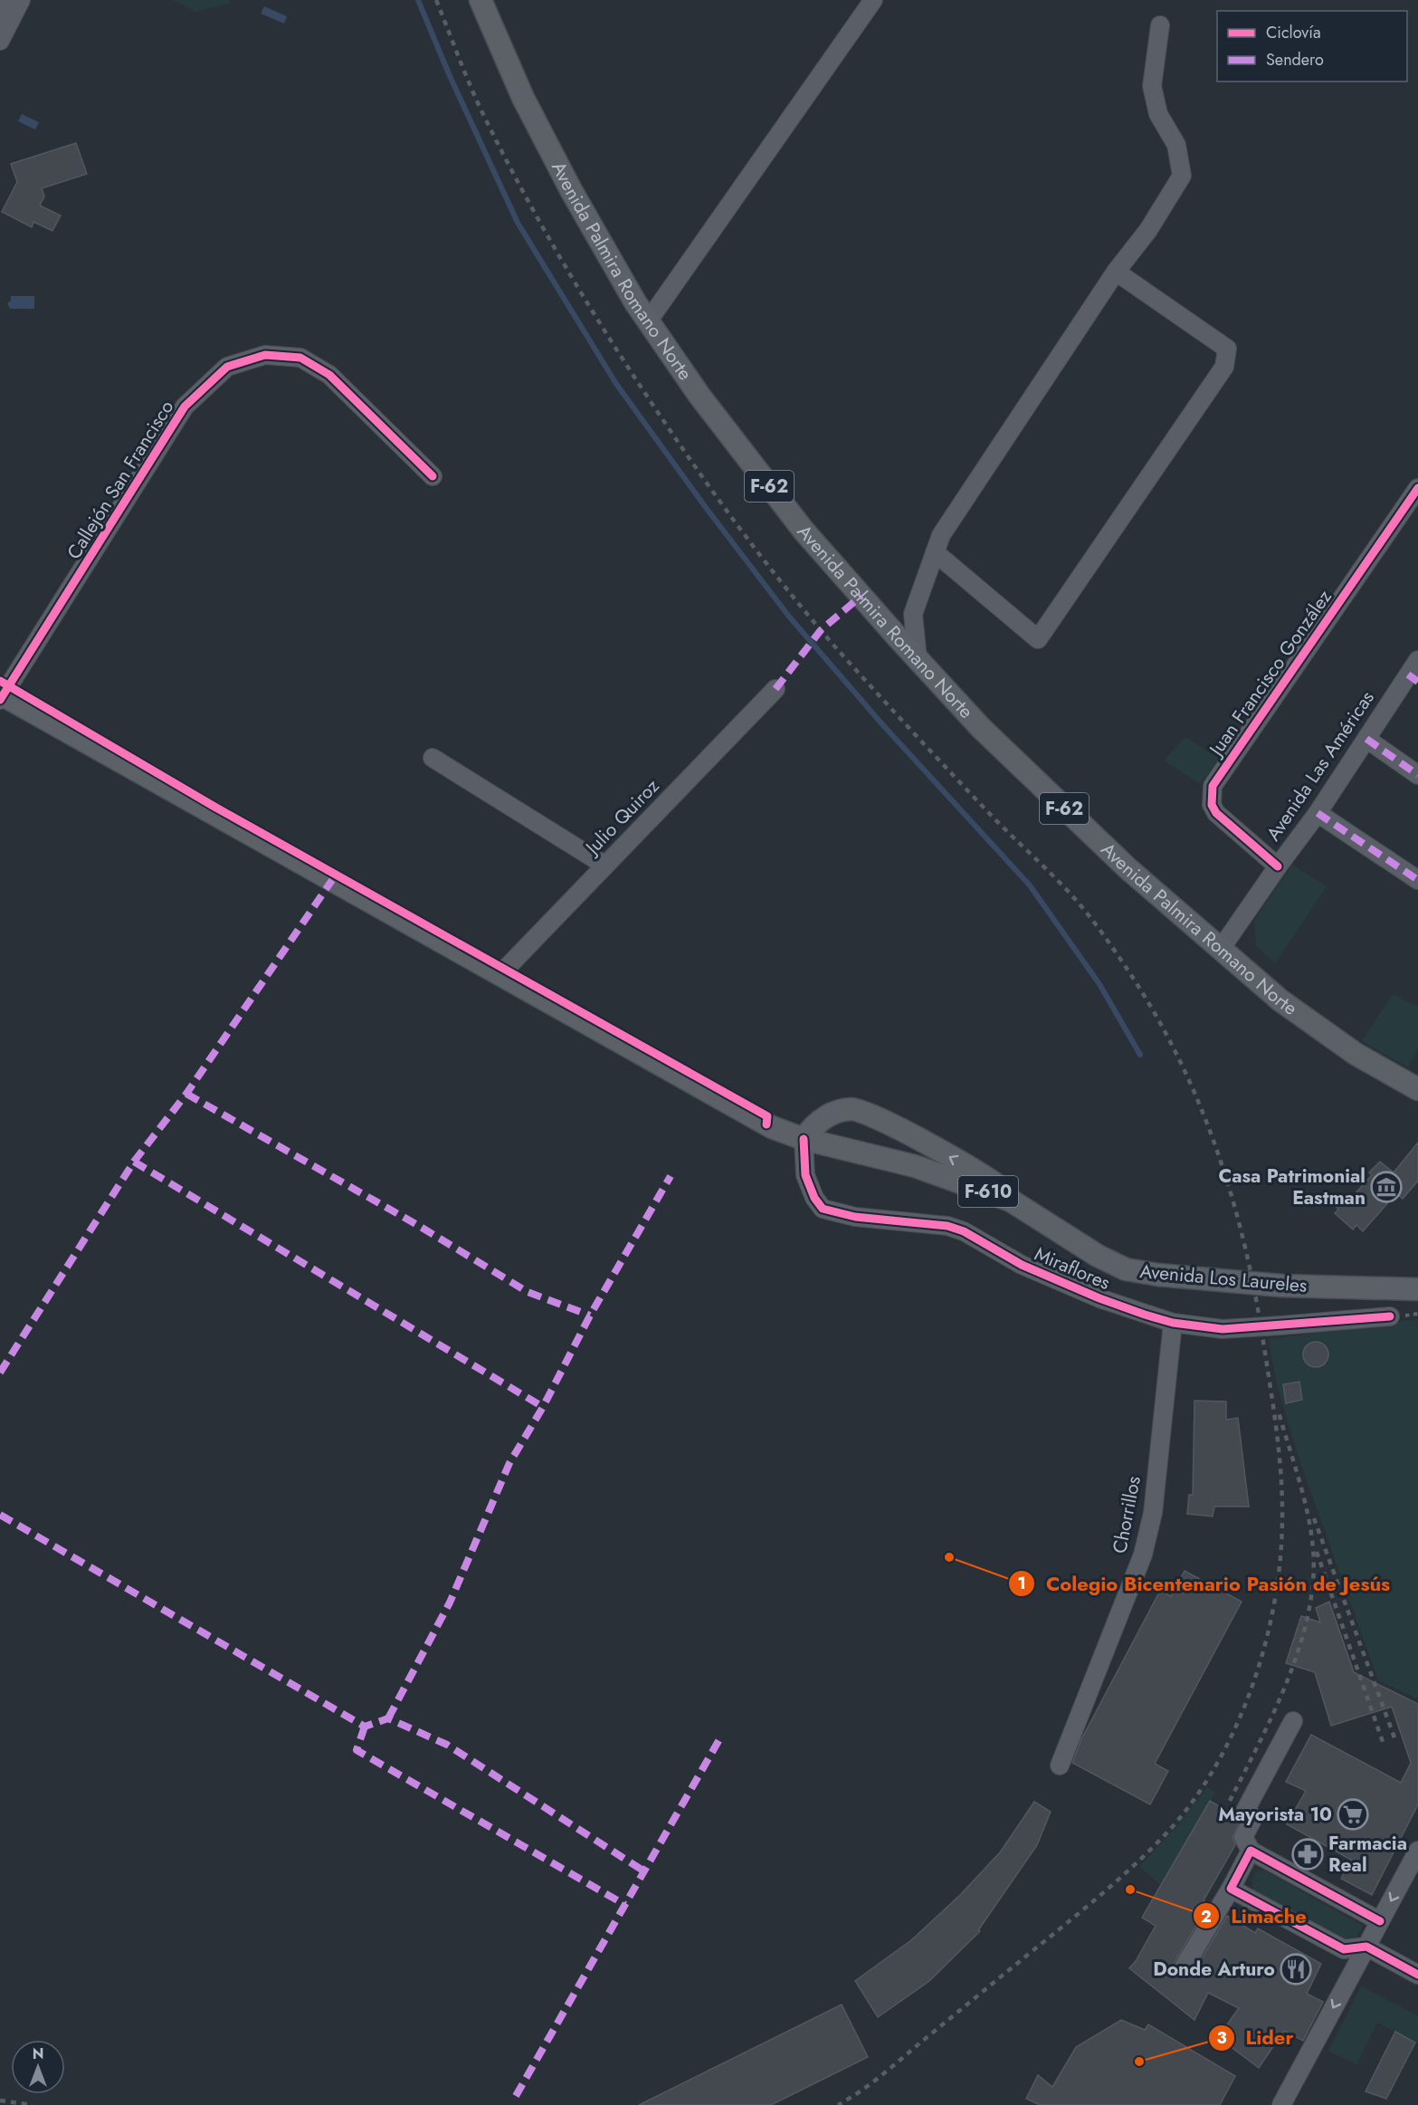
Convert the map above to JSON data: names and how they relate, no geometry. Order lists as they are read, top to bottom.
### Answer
{
  "streets": {
    "main road": [
      "Avenida Palmira Romano Norte",
      "F-62",
      "F-610",
      "Avenida Los Laureles"
    ],
    "street": [
      "Callejón San Francisco",
      "Juan Francisco González",
      "Avenida Las Américas",
      "Julio Quiroz",
      "Miraflores",
      "Chorrillos"
    ]
  },
  "crossings": [
    ["Avenida Palmira Romano Norte", "Avenida Las Américas"],
    ["Callejón San Francisco", "Avenida Los Laureles"],
    ["Juan Francisco González", "Avenida Las Américas"],
    ["Julio Quiroz", "Avenida Los Laureles"],
    ["Miraflores", "Avenida Los Laureles"],
    ["Miraflores", "Chorrillos"]
  ],
  "places": {
    "museum": ["Casa Patrimonial Eastman"],
    "other": ["Colegio Bicentenario Pasión de Jesús", "Limache", "Lider"],
    "supermarket": ["Mayorista 10"],
    "pharmacy": ["Farmacia Real"],
    "restaurant": ["Donde Arturo"]
  },
  "legend": ["Ciclovía", "Sendero"],
  "north": "top"
}
